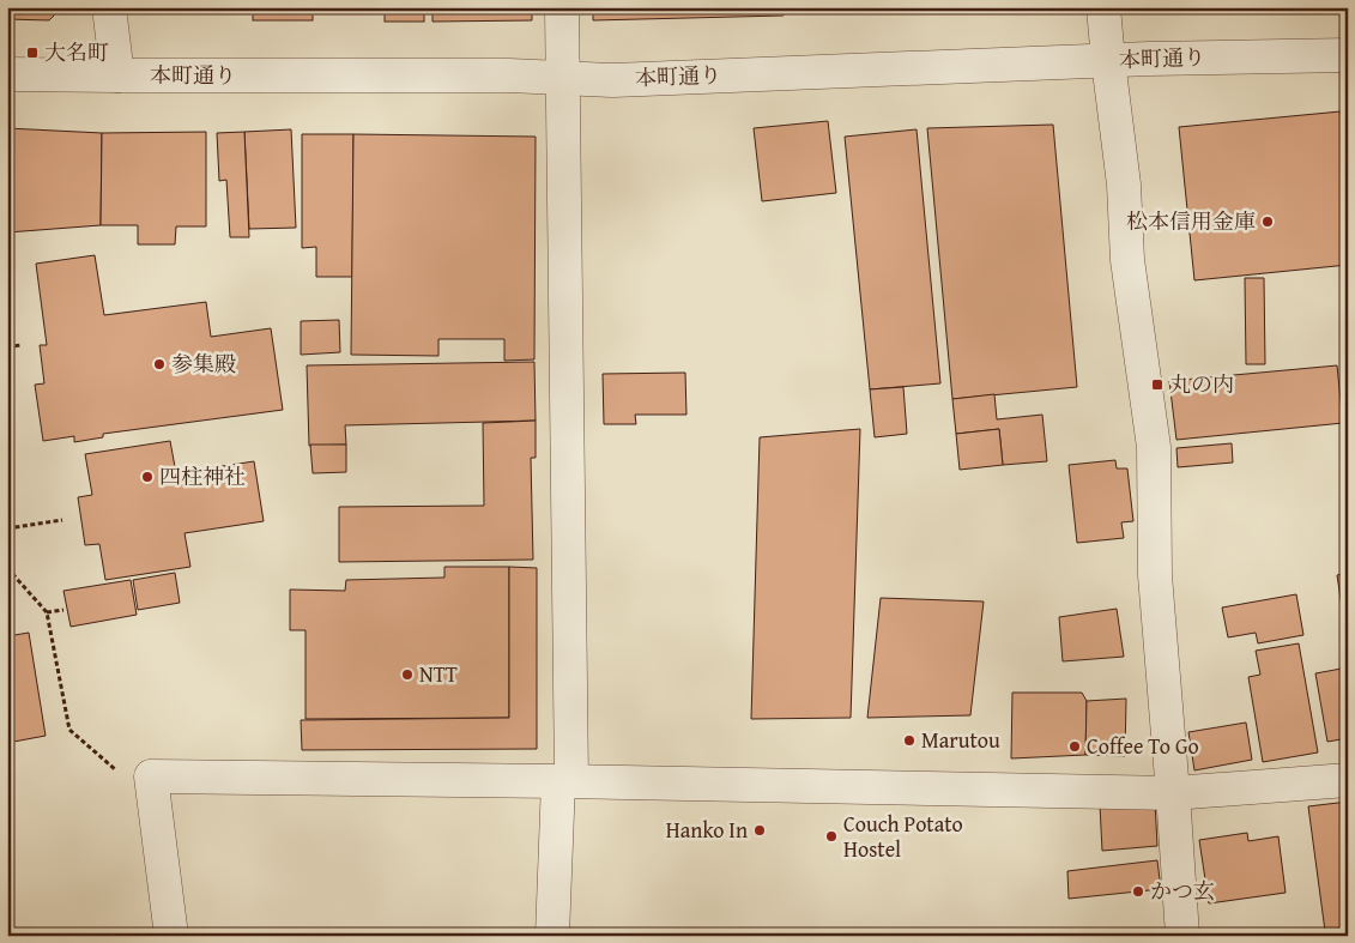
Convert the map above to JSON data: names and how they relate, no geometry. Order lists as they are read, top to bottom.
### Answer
{
  "streets": {
    "street": ["本町通り"]
  },
  "places": {
    "transit": ["大名町", "丸の内"],
    "other": [
      "松本信用金庫",
      "参集殿",
      "四柱神社",
      "NTT",
      "Marutou",
      "Coffee To Go",
      "Hanko In",
      "Couch Potato Hostel",
      "かつ玄"
    ]
  }
}
